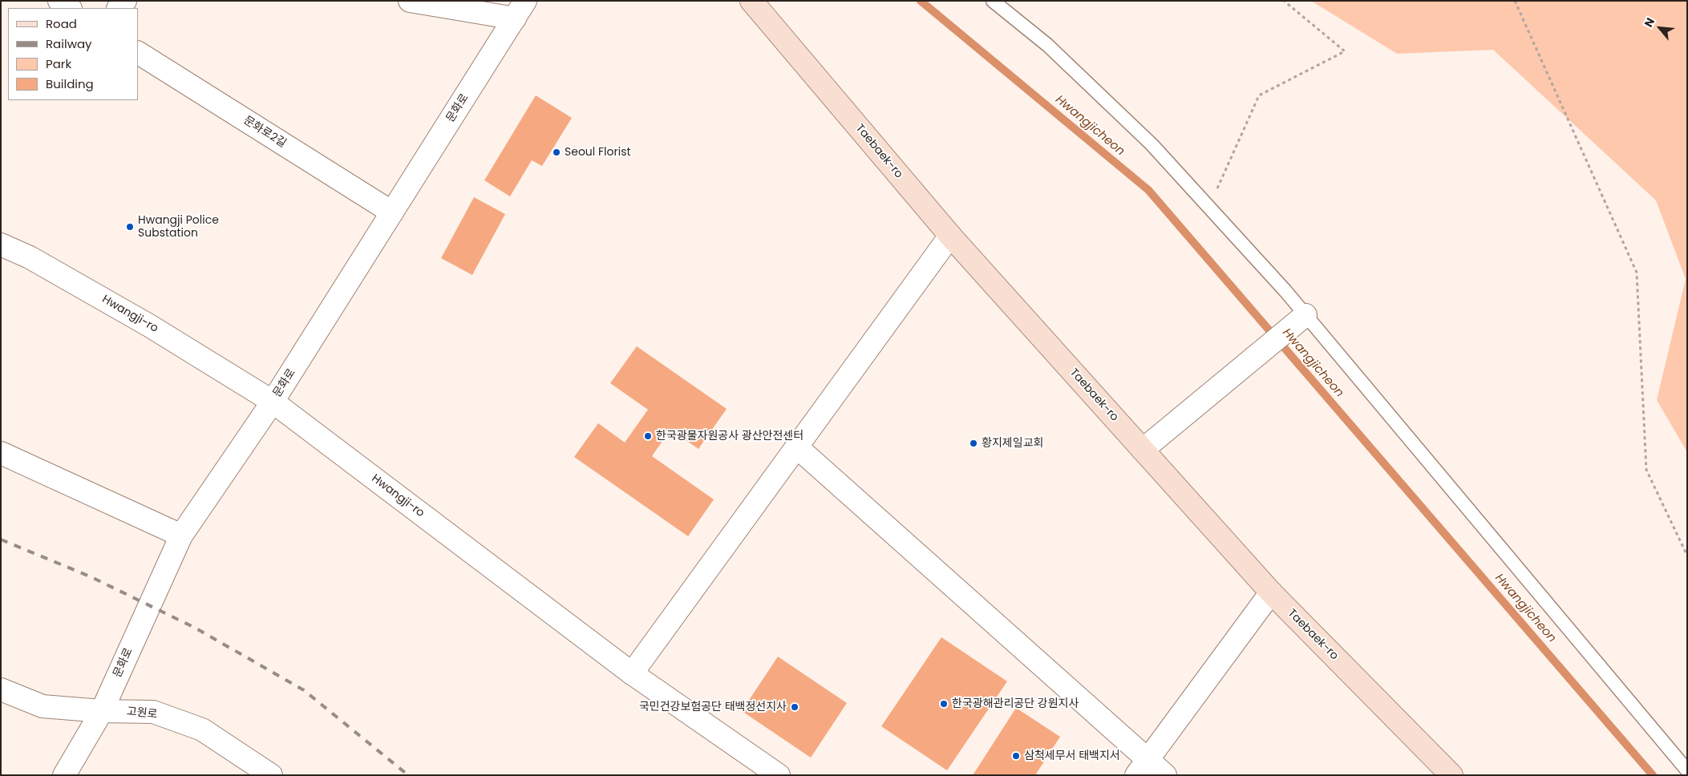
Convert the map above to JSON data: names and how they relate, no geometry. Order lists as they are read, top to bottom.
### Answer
{
  "streets": {
    "main road": ["Taebaek-ro"],
    "street": [
      "문화로",
      "문화로2길",
      "Hwangji-ro",
      "고원로"
    ]
  },
  "crossings": [
    ["문화로", "문화로2길"],
    ["문화로", "Hwangji-ro"],
    ["문화로", "고원로"]
  ],
  "water": ["Hwangjicheon"],
  "places": [
    "Seoul Florist",
    "Hwangji Police Substation",
    "한국광물자원공사 광산안전센터",
    "황지제일교회",
    "한국광해관리공단 강원지사",
    "국민건강보험공단 태백정선지사",
    "삼척세무서 태백지서"
  ],
  "legend": [
    "Road",
    "Railway",
    "Park",
    "Building"
  ],
  "north": "top left"
}
